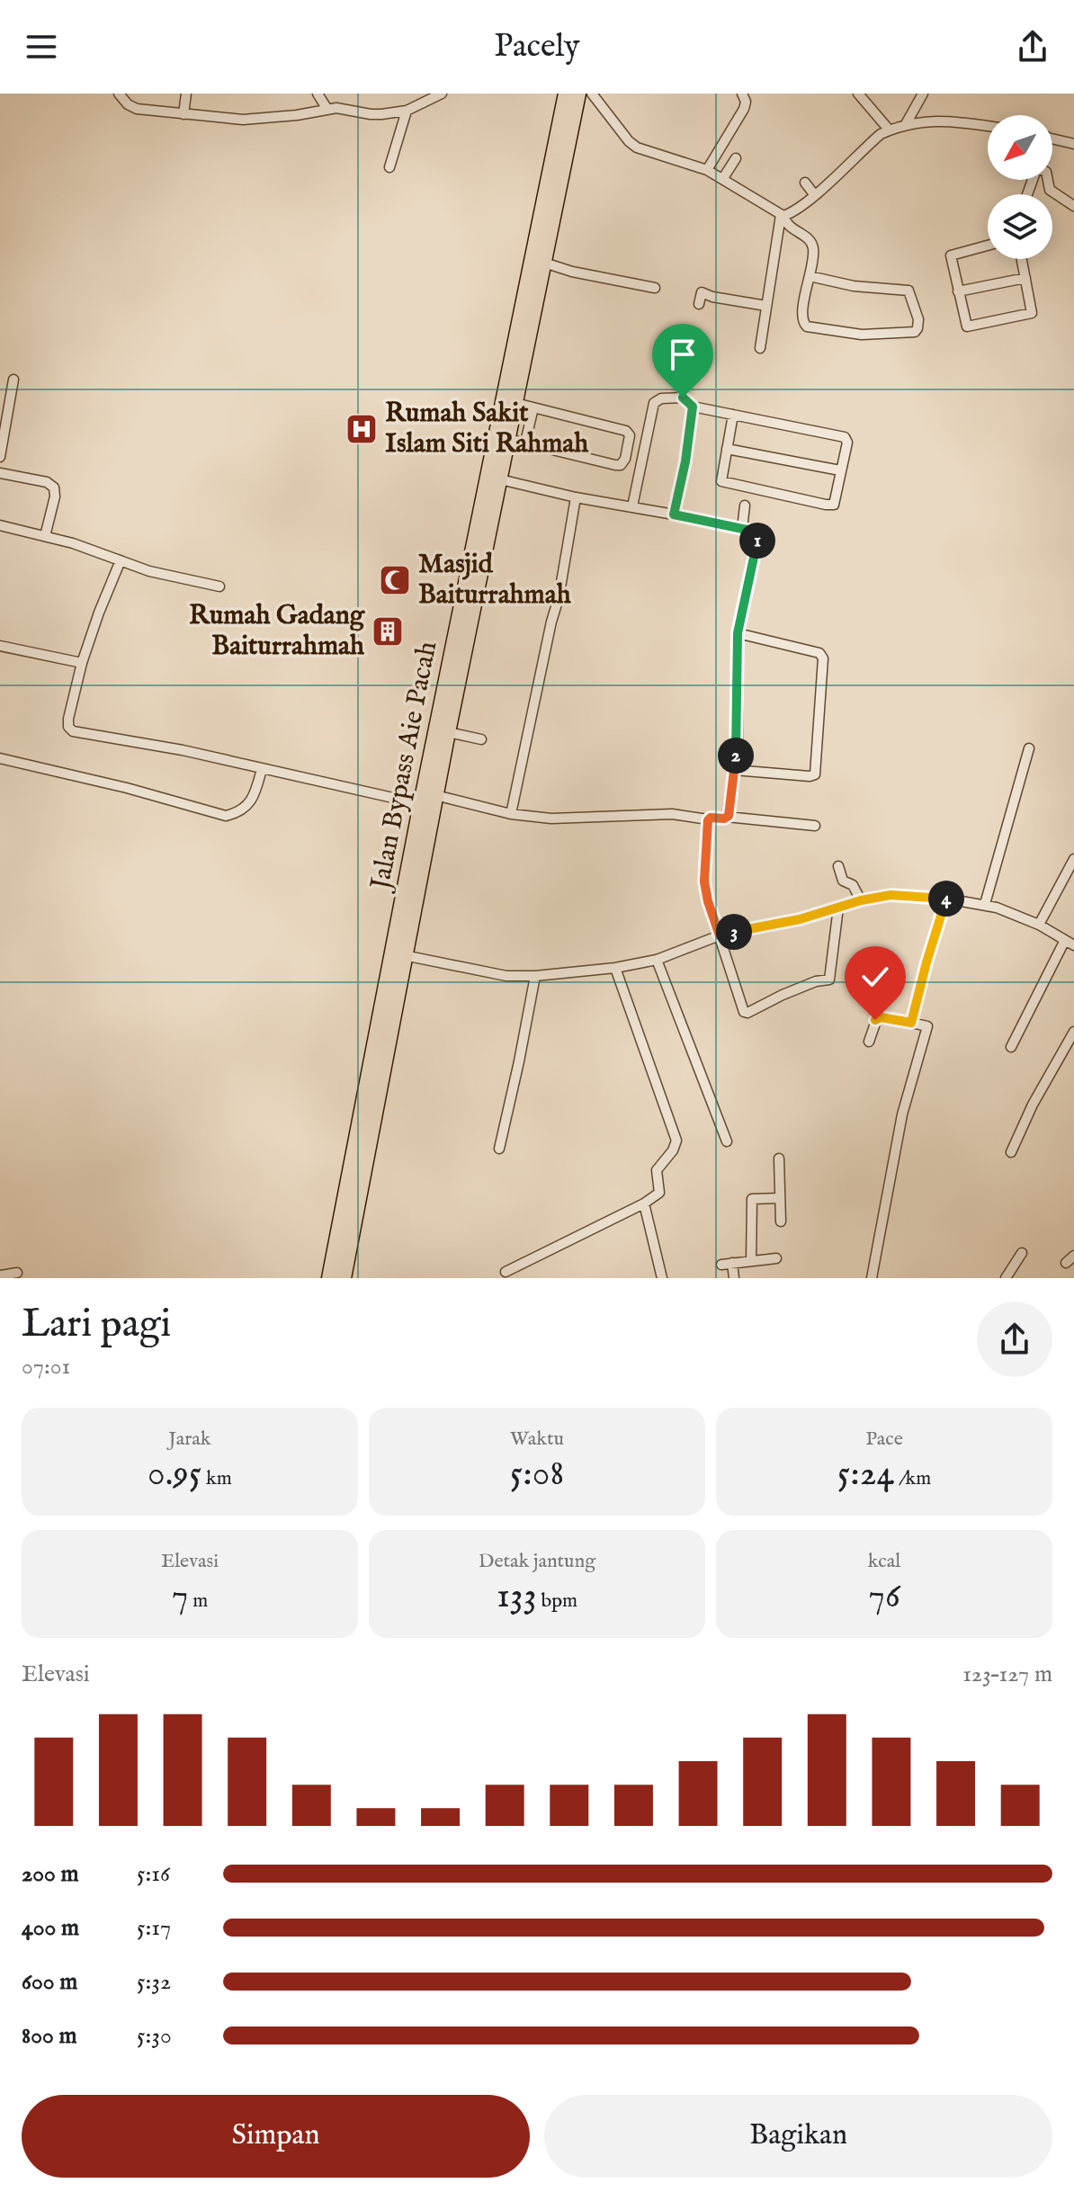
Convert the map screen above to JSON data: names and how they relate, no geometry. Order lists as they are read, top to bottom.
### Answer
{
  "streets": {
    "highway": ["Jalan Bypass Aie Pacah"]
  },
  "places": {
    "hospital": ["Rumah Sakit Islam Siti Rahmah"],
    "mosque": ["Masjid Baiturrahmah"],
    "building": ["Rumah Gadang Baiturrahmah"]
  },
  "north": "bottom left",
  "page": {
    "header": "Pacely",
    "pins": [
      "1",
      "2",
      "4",
      "3"
    ],
    "heading": ["Lari pagi", "07:01"],
    "stats": [
      ["Jarak", "0.95 km"],
      ["Waktu", "5:08"],
      ["Pace", "5:24 /km"],
      ["Elevasi", "7 m"],
      ["Detak jantung", "133 bpm"],
      ["kcal", "76"]
    ],
    "chart": ["Elevasi", "123–127 m"],
    "list": [
      {
        "name": "200 m",
        "note": "5:16"
      },
      {
        "name": "400 m",
        "note": "5:17"
      },
      {
        "name": "600 m",
        "note": "5:32"
      },
      {
        "name": "800 m",
        "note": "5:30"
      }
    ],
    "buttons": ["Simpan", "Bagikan"]
  }
}
